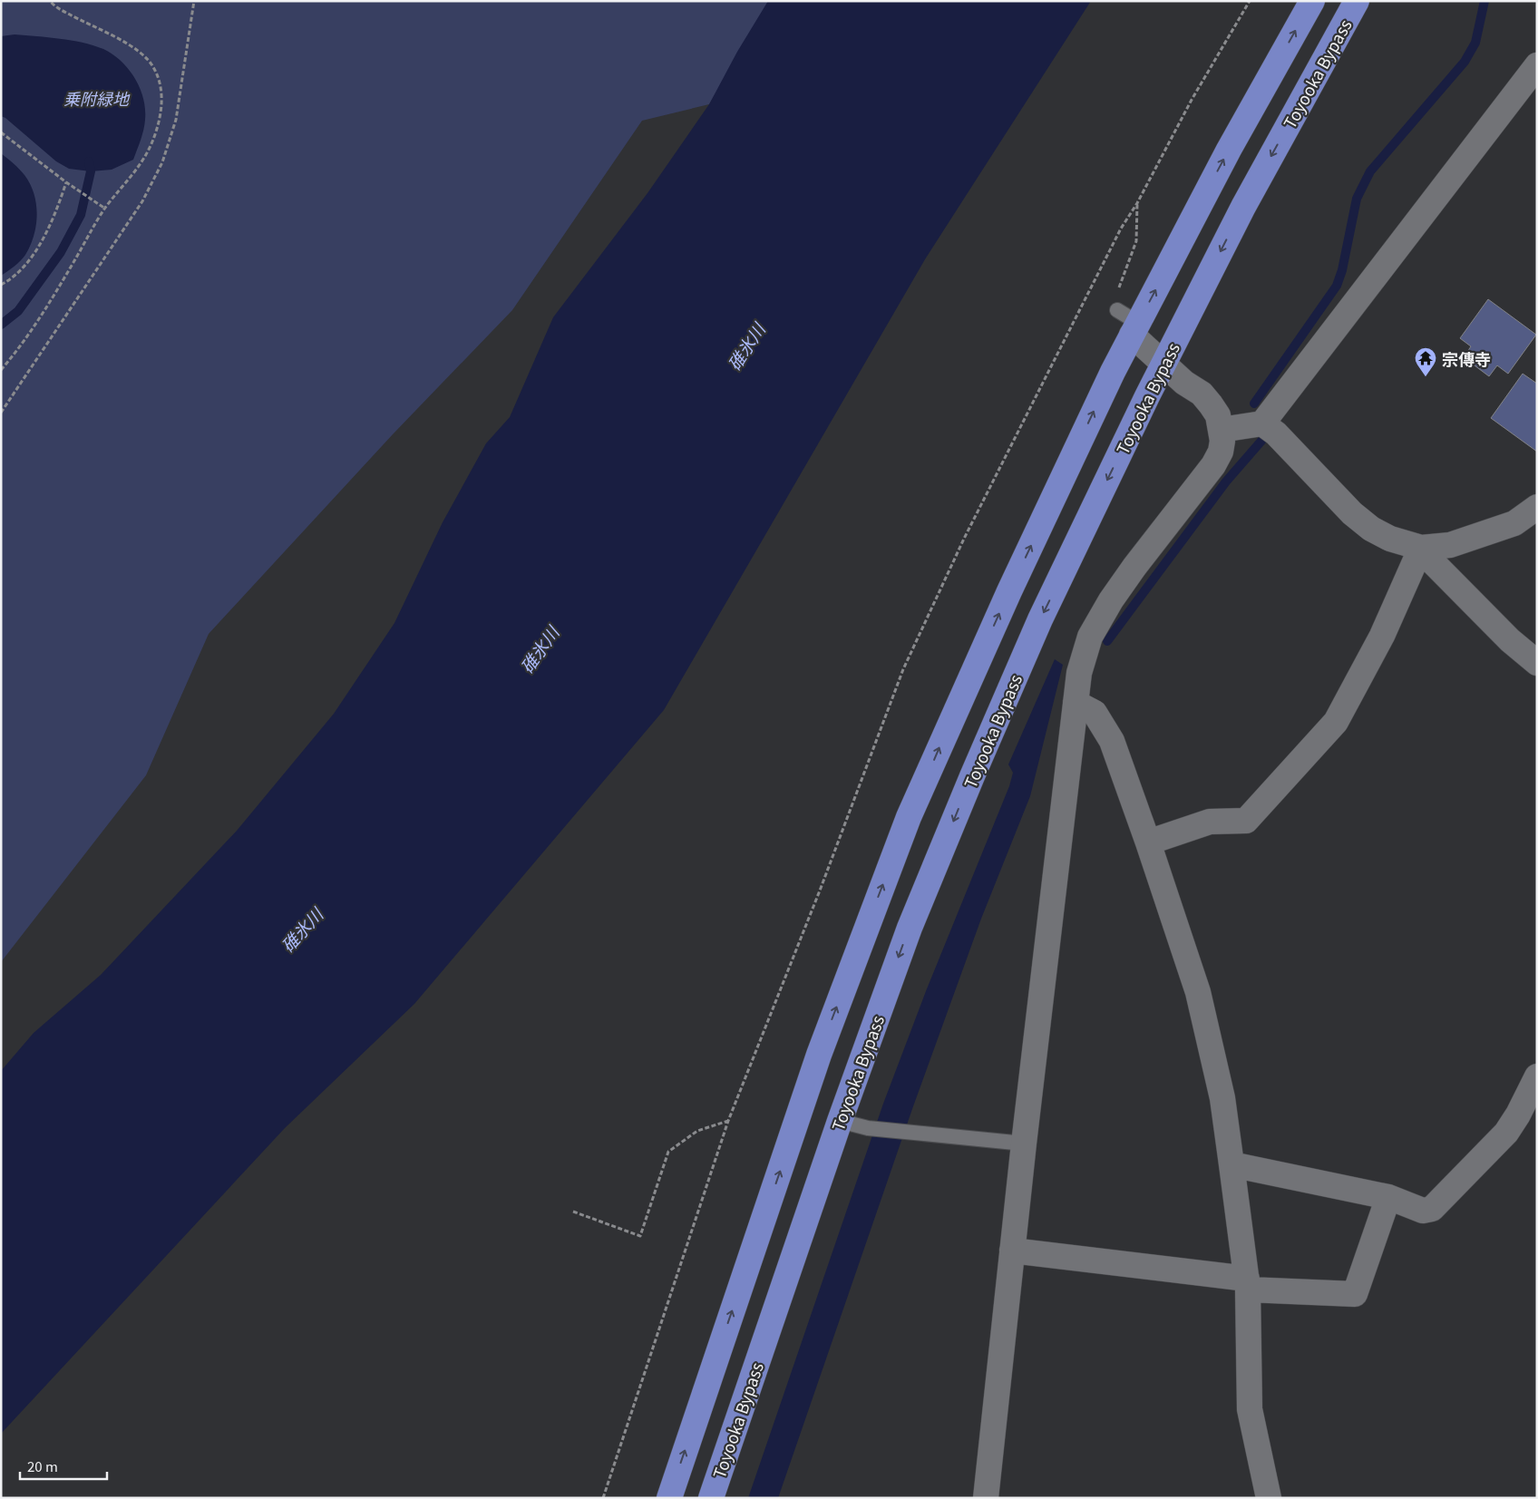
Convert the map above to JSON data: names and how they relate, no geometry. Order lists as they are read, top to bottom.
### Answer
{
  "streets": {
    "highway": ["Toyooka Bypass"]
  },
  "water": ["碓氷川"],
  "parks": ["乗附緑地"],
  "places": {
    "temple": ["宗傳寺"]
  },
  "scale_bar": "20 m"
}
